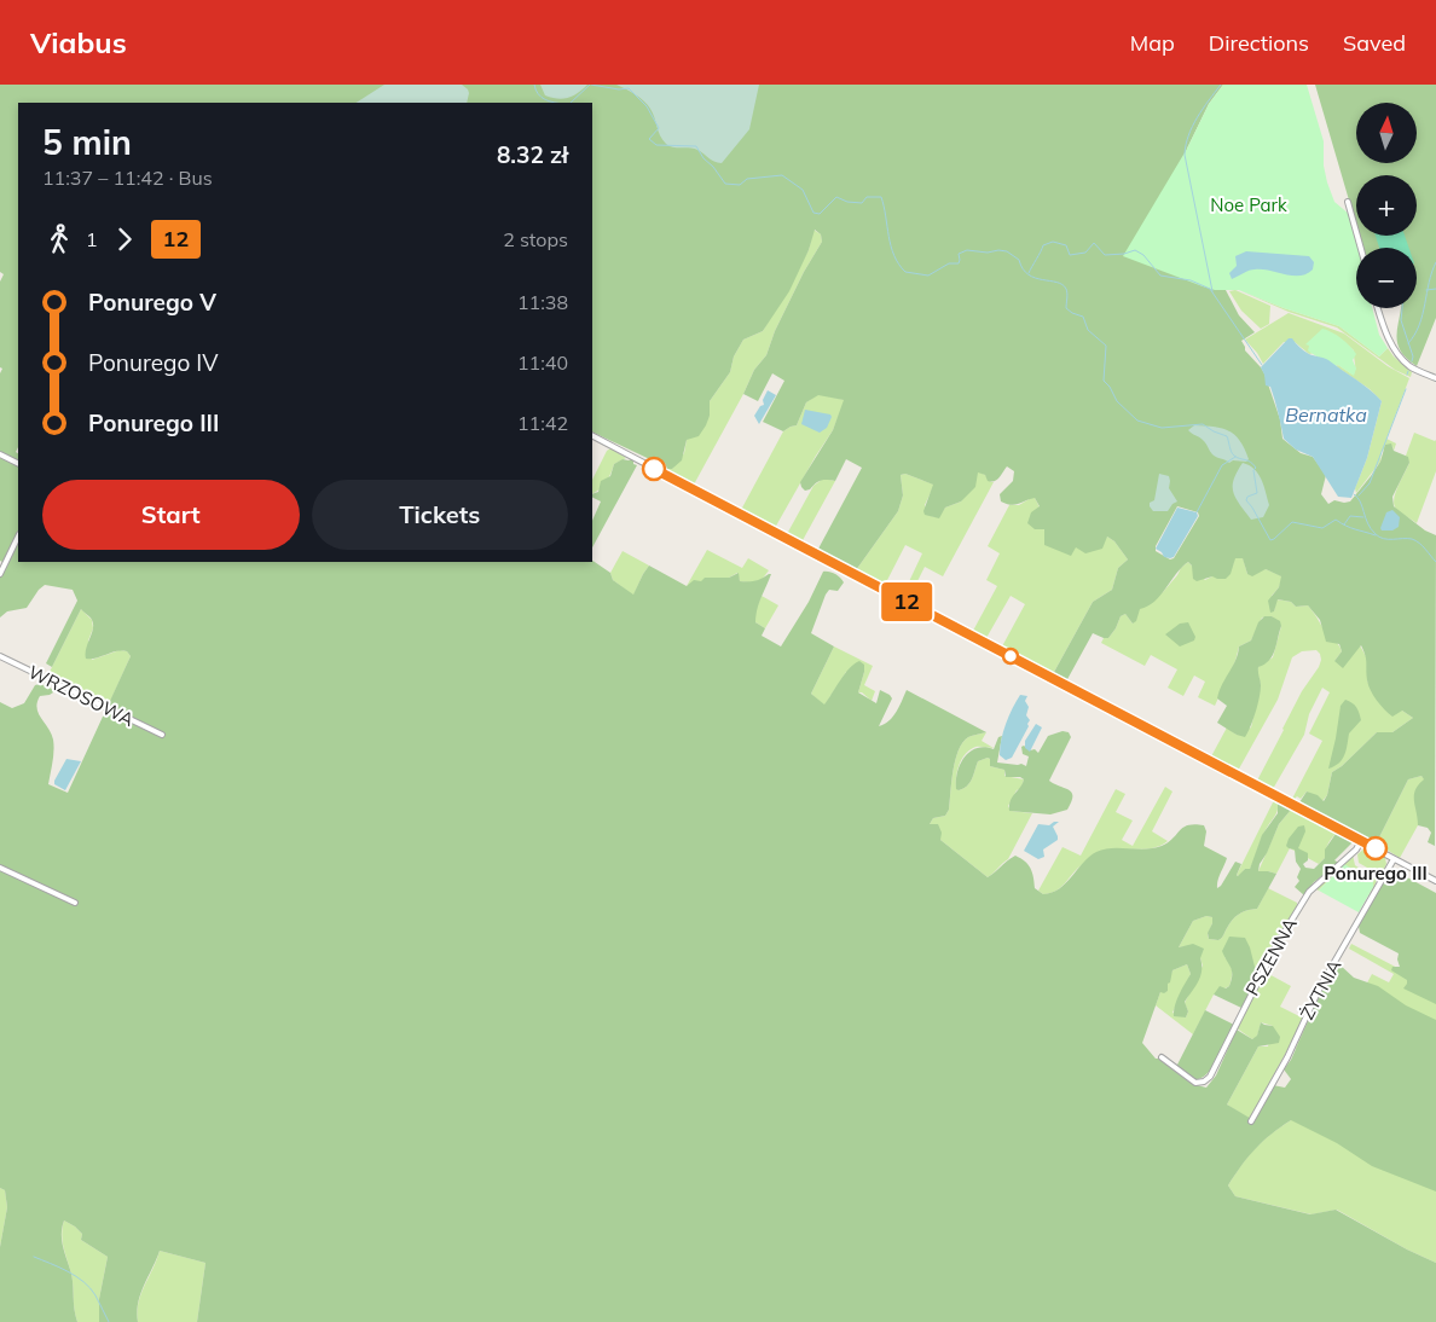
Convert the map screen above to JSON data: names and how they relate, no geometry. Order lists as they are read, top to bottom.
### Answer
{
  "streets": {
    "street": ["WRZOSOWA", "PSZENNA", "ŻYTNIA"]
  },
  "water": ["Bernatka"],
  "parks": ["Noe Park"],
  "places": ["Ponurego III"],
  "lines": ["bus line 12"],
  "north": "top",
  "page": {
    "header": "Viabus",
    "nav": ["Map", "Directions", "Saved"],
    "on_map": "12",
    "map_buttons": ["+", "−"],
    "heading": ["5 min", "11:37 – 11:42 · Bus", "8.32 zł"],
    "legs": ["1", "12", "2 stops"],
    "list": [
      {
        "name": "Ponurego V",
        "value": "11:38"
      },
      {
        "name": "Ponurego IV",
        "value": "11:40"
      },
      {
        "name": "Ponurego III",
        "value": "11:42"
      }
    ],
    "buttons": ["Start", "Tickets"]
  }
}
